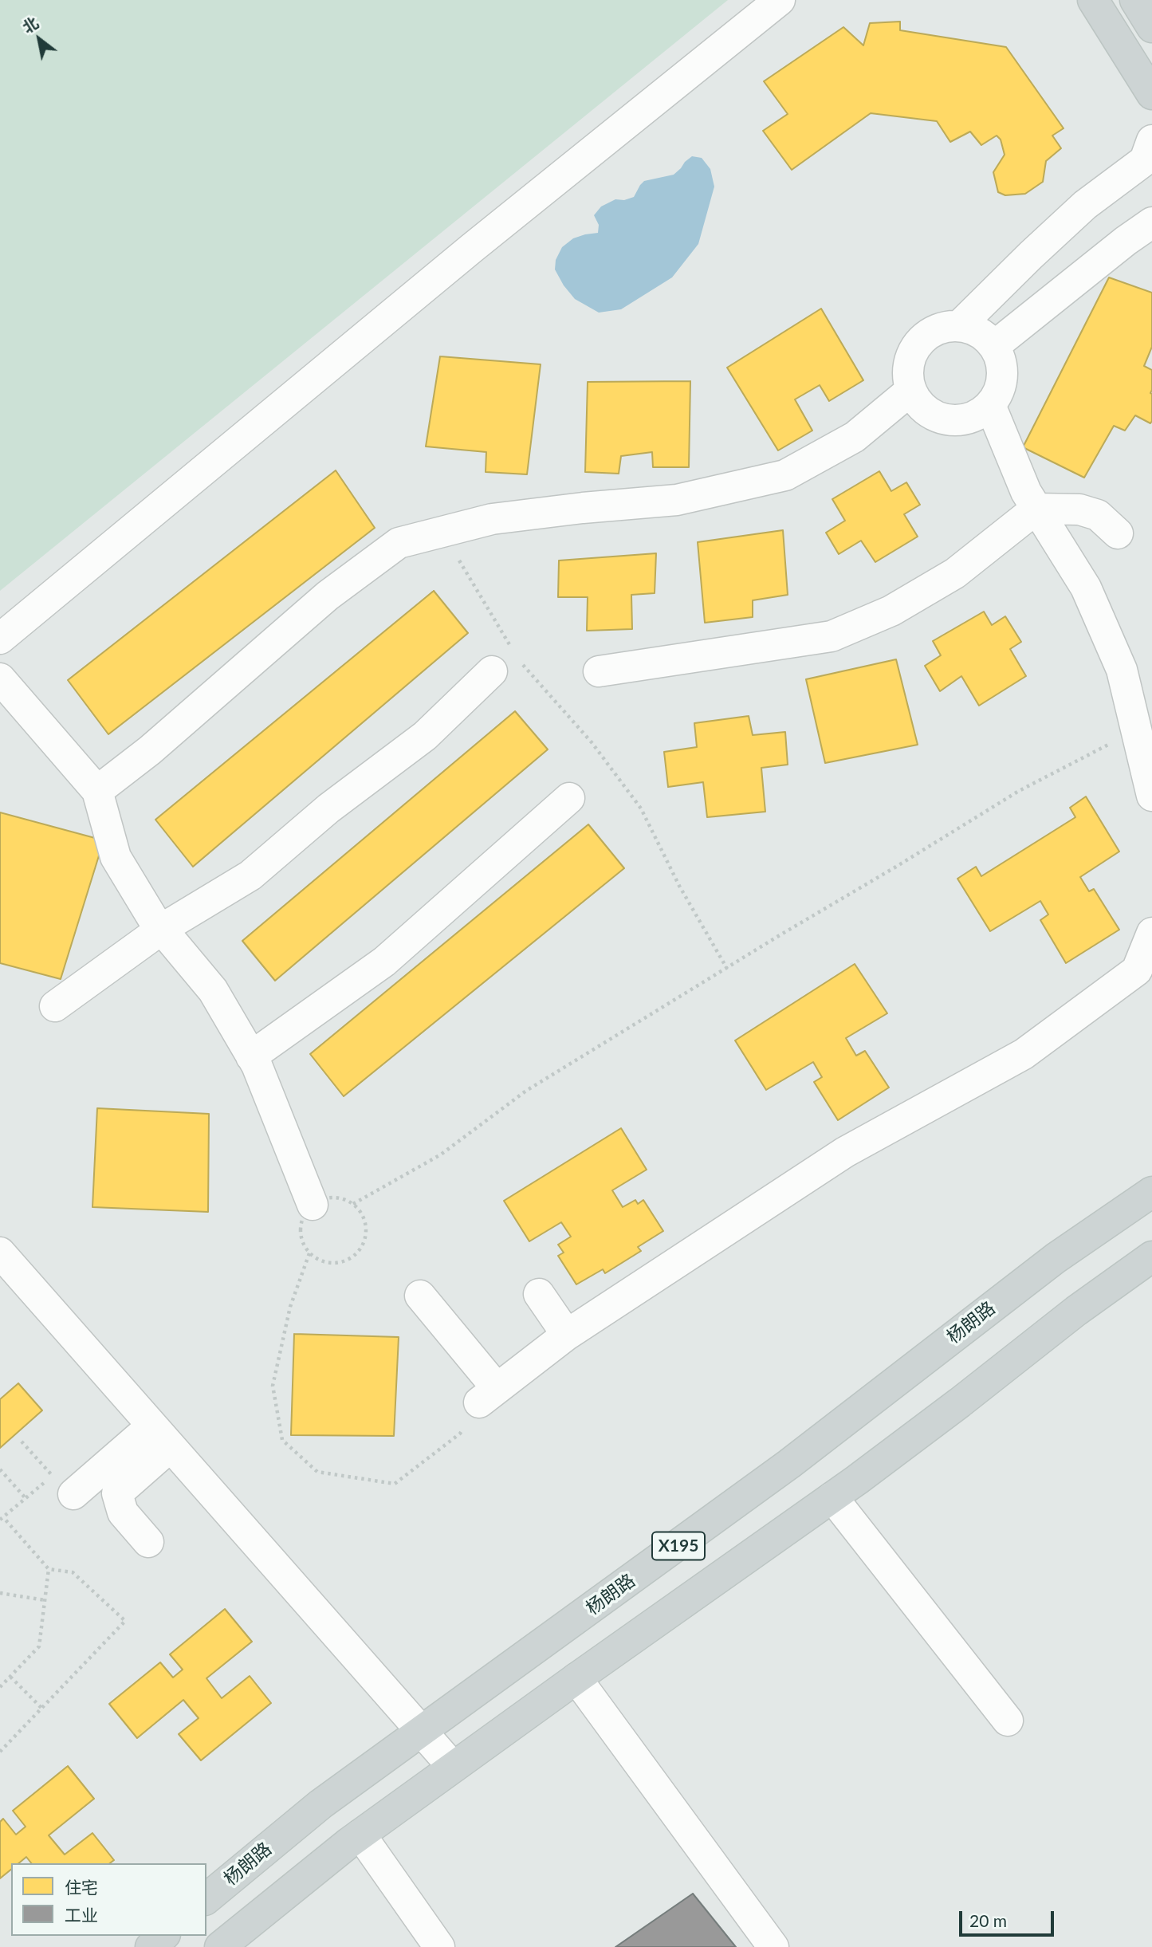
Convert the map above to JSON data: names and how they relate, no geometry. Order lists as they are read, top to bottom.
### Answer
{
  "streets": {
    "main road": ["杨朗路", "X195"]
  },
  "legend": ["住宅", "工业"],
  "scale_bar": "20 m",
  "north": "top left"
}
